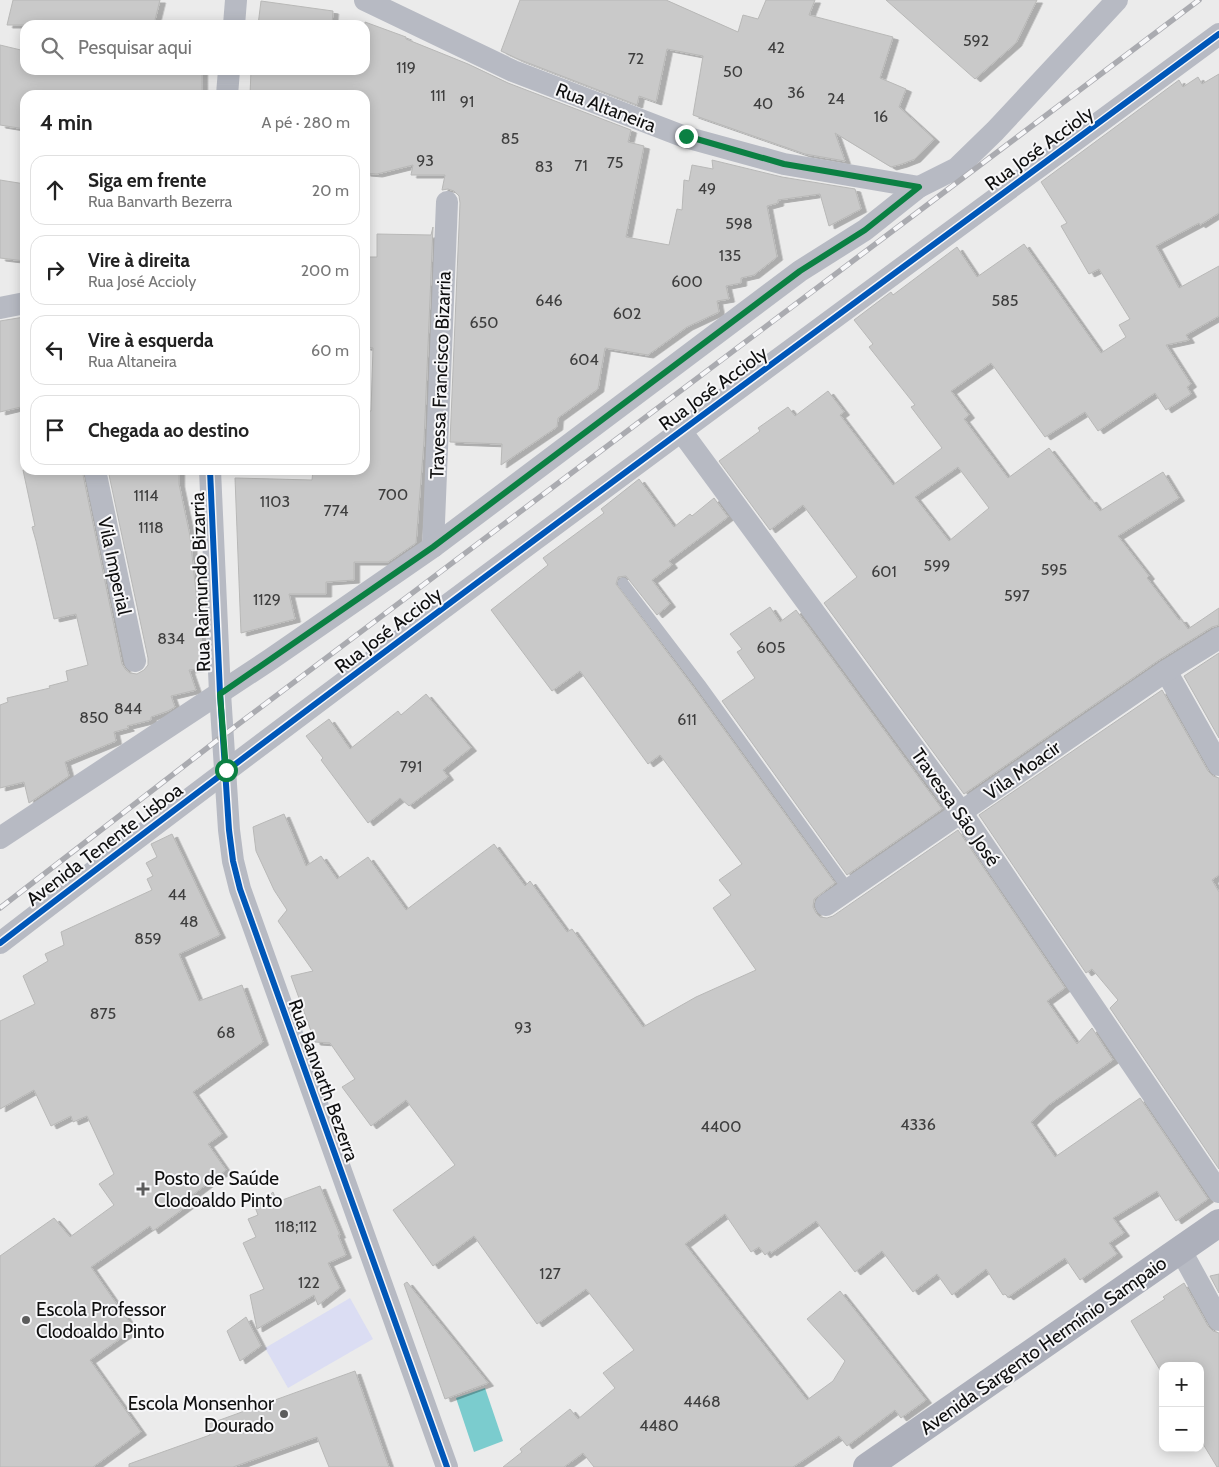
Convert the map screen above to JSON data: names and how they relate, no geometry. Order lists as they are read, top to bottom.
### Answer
{
  "streets": {
    "main road": ["Avenida Sargento Hermínio Sampaio"],
    "street": [
      "Rua Altaneira",
      "Rua José Accioly",
      "Travessa Francisco Bizarria",
      "Vila Imperial",
      "Rua Raimundo Bizarria",
      "Vila Moacir",
      "Travessa São José",
      "Avenida Tenente Lisboa",
      "Rua Banvarth Bezerra"
    ]
  },
  "crossings": [
    ["Rua Altaneira", "Rua José Accioly"],
    ["Rua José Accioly", "Travessa Francisco Bizarria"],
    ["Rua José Accioly", "Rua Raimundo Bizarria"],
    ["Rua José Accioly", "Travessa São José"],
    ["Rua José Accioly", "Avenida Tenente Lisboa"],
    ["Rua José Accioly", "Rua Banvarth Bezerra"],
    ["Rua Raimundo Bizarria", "Rua Banvarth Bezerra"],
    ["Vila Moacir", "Travessa São José"],
    ["Avenida Tenente Lisboa", "Rua Banvarth Bezerra"]
  ],
  "places": {
    "health": ["Posto de Saúde Clodoaldo Pinto"],
    "other": ["Escola Professor Clodoaldo Pinto", "Escola Monsenhor Dourado"]
  },
  "house_numbers": [
    "592",
    "42",
    "72",
    "119",
    "50",
    "36",
    "111",
    "24",
    "91",
    "40",
    "16",
    "85",
    "93",
    "75",
    "71",
    "83",
    "49",
    "598",
    "135",
    "600",
    "646",
    "585",
    "602",
    "650",
    "604",
    "700",
    "1114",
    "1103",
    "774",
    "1118",
    "599",
    "595",
    "601",
    "597",
    "1129",
    "834",
    "605",
    "844",
    "850",
    "611",
    "791",
    "44",
    "48",
    "859",
    "875",
    "93",
    "68",
    "4336",
    "4400",
    "118;112",
    "127",
    "122",
    "4468",
    "4480"
  ],
  "page": {
    "search": "Pesquisar aqui",
    "heading": ["4 min", "A pé · 280 m"],
    "list": [
      ["Siga em frente", "Rua Banvarth Bezerra", "20 m"],
      ["Vire à direita", "Rua José Accioly", "200 m"],
      ["Vire à esquerda", "Rua Altaneira", "60 m"],
      "Chegada ao destino"
    ],
    "map_buttons": ["+", "−"]
  }
}
